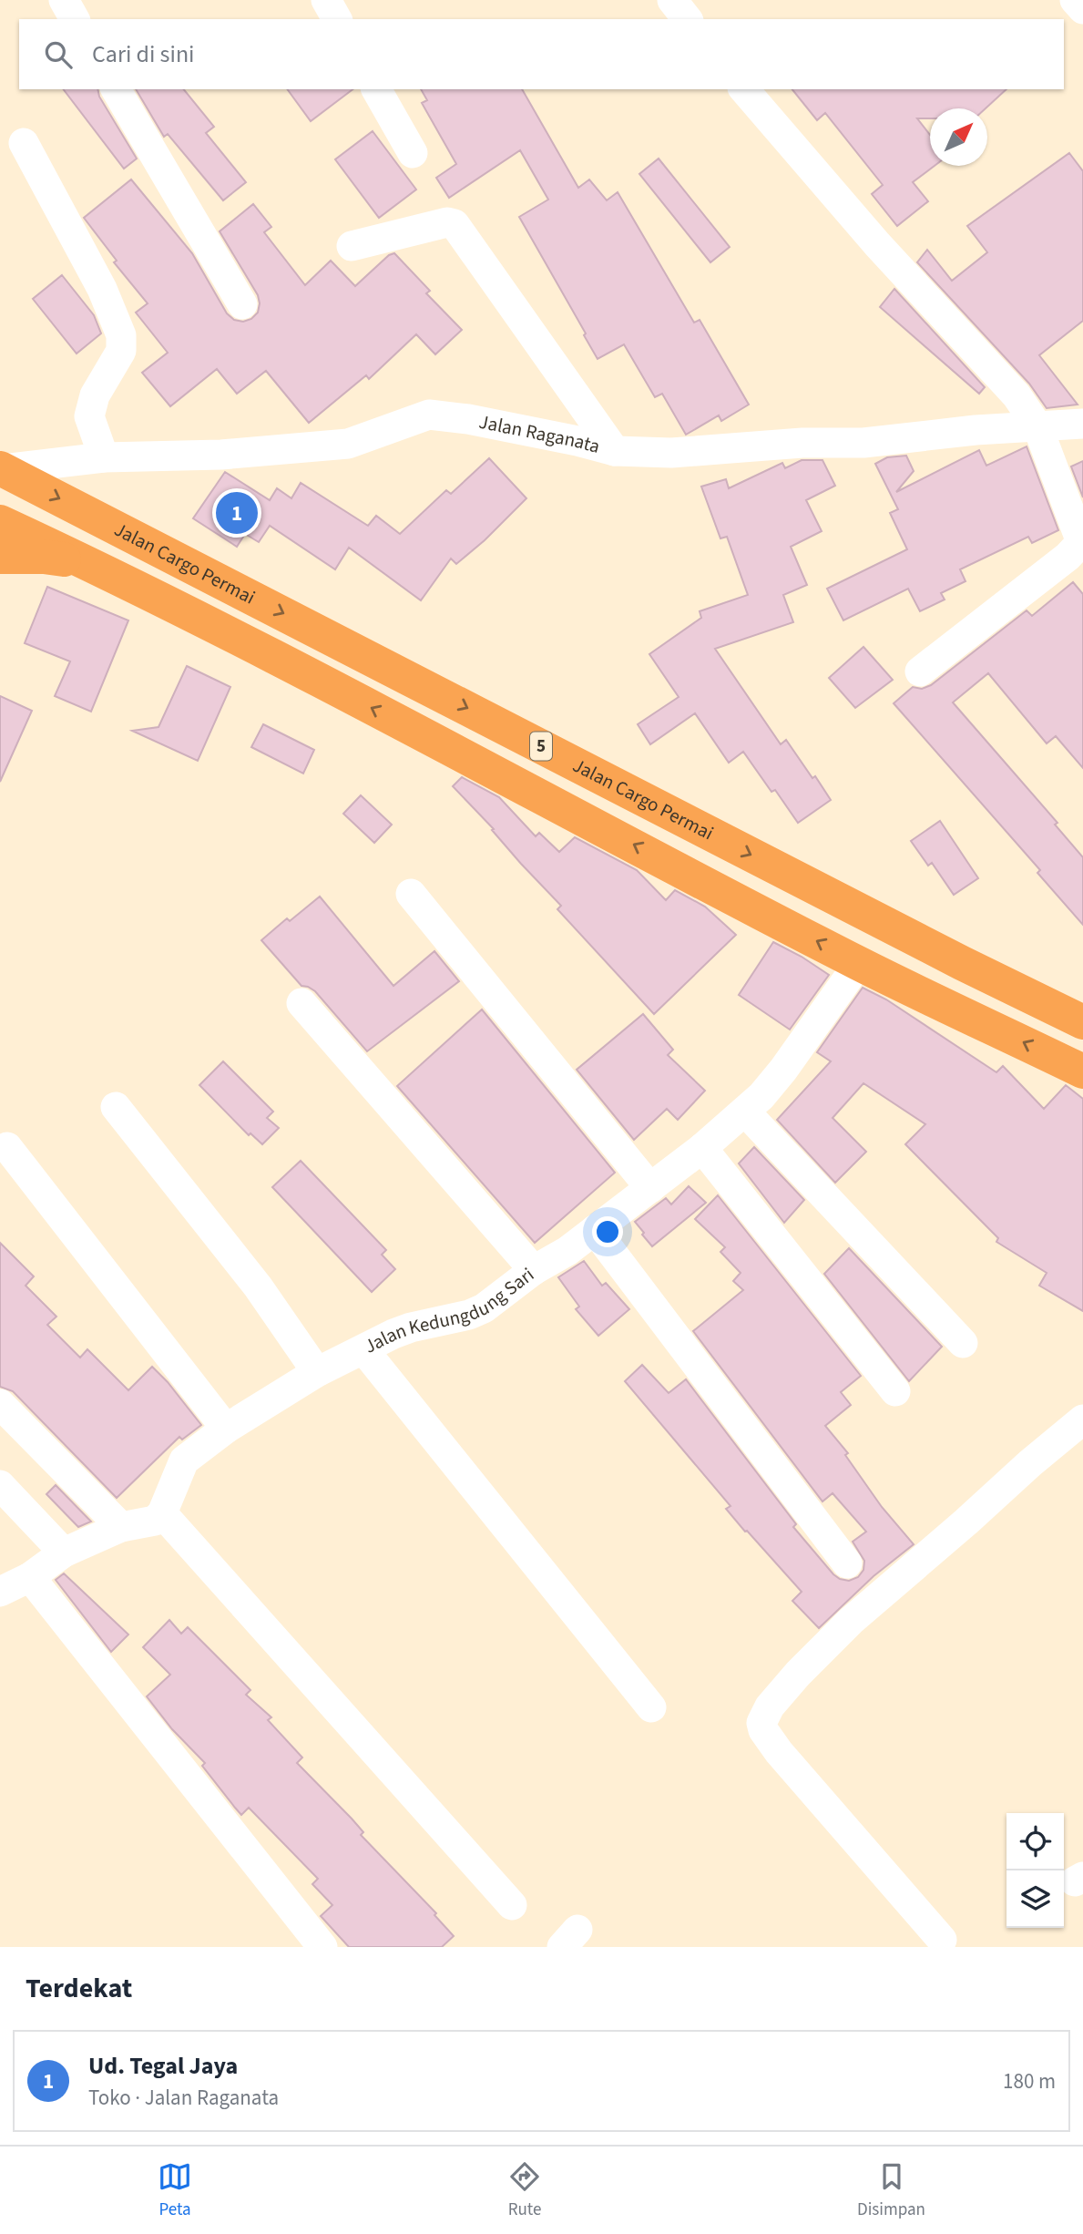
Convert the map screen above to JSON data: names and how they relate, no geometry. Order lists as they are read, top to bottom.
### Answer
{
  "streets": {
    "highway": ["Jalan Cargo Permai", "5"],
    "street": ["Jalan Raganata", "Jalan Kedungdung Sari"]
  },
  "crossings": [
    ["Jalan Raganata", "Jalan Cargo Permai"],
    ["5", "Jalan Kedungdung Sari"]
  ],
  "north": "top right",
  "page": {
    "search": "Cari di sini",
    "pins": "1",
    "heading": "Terdekat",
    "list": [
      {
        "mark": "1",
        "name": "Ud. Tegal Jaya",
        "note": "Toko · Jalan Raganata",
        "value": "180 m"
      }
    ],
    "nav": ["Peta", "Rute", "Disimpan"]
  }
}
